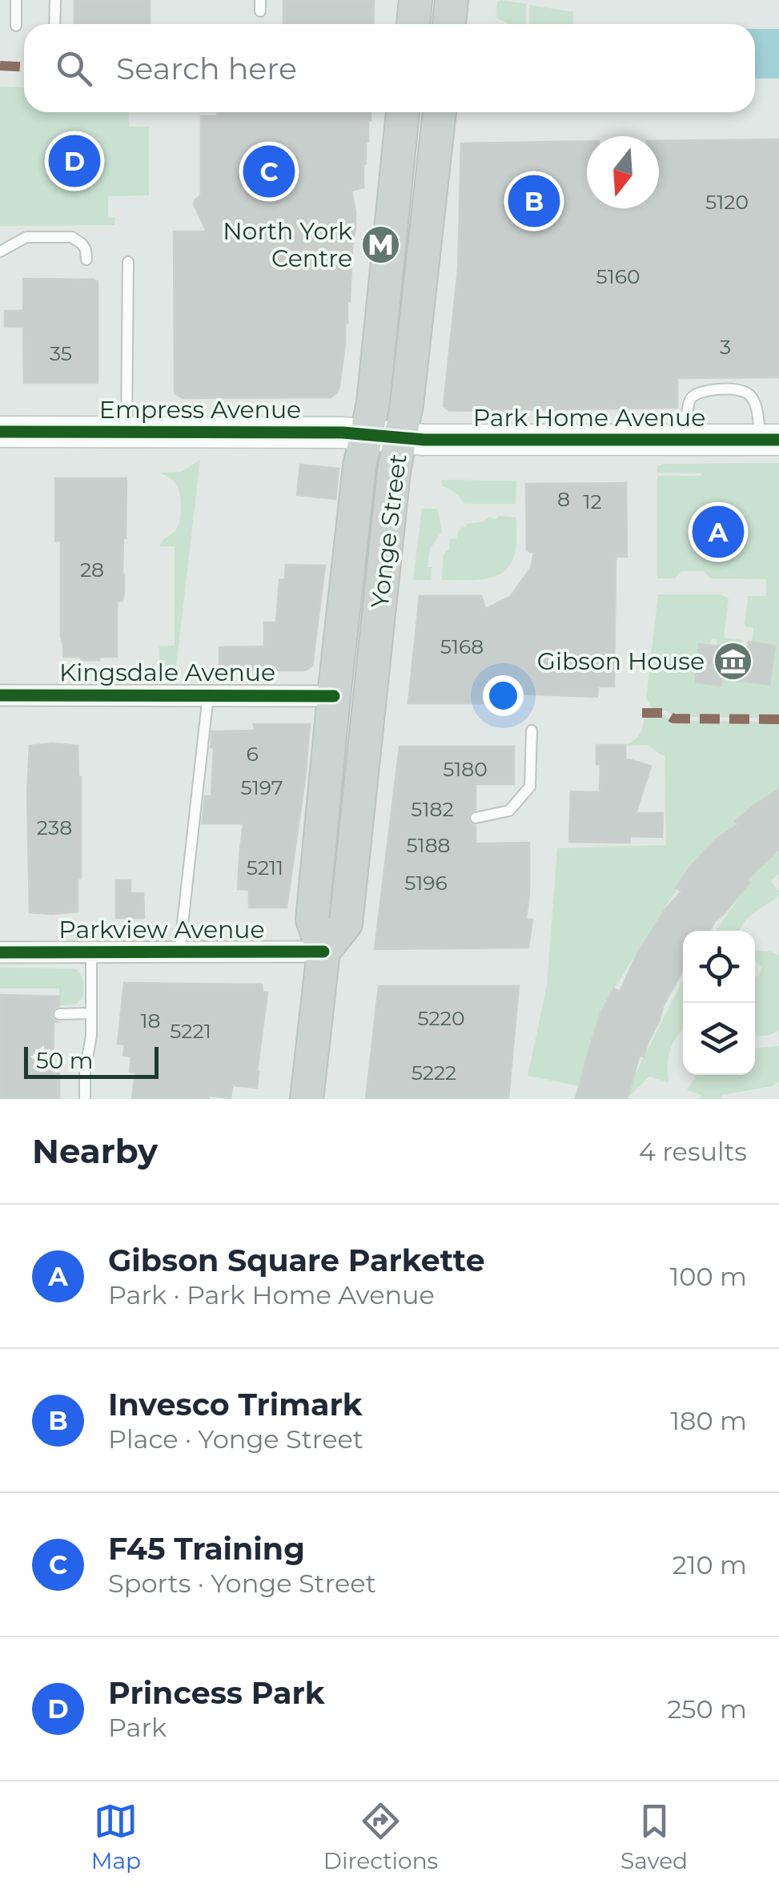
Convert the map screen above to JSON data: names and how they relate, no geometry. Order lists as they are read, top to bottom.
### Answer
{
  "streets": {
    "main road": ["Yonge Street"],
    "street": [
      "Empress Avenue",
      "Park Home Avenue",
      "Kingsdale Avenue",
      "Parkview Avenue"
    ]
  },
  "crossings": [
    ["Empress Avenue", "Park Home Avenue"],
    ["Empress Avenue", "Yonge Street"],
    ["Park Home Avenue", "Yonge Street"],
    ["Yonge Street", "Kingsdale Avenue"],
    ["Yonge Street", "Parkview Avenue"]
  ],
  "places": {
    "metro station": ["North York Centre"],
    "museum": ["Gibson House"]
  },
  "house_numbers": [
    "5120",
    "5160",
    "3",
    "35",
    "8",
    "12",
    "28",
    "5168",
    "6",
    "5180",
    "5197",
    "5182",
    "238",
    "5188",
    "5211",
    "5196",
    "5220",
    "18",
    "5221",
    "5222"
  ],
  "scale_bar": "50 m",
  "north": "bottom",
  "page": {
    "search": "Search here",
    "pins": [
      "D",
      "C",
      "B",
      "A"
    ],
    "scale": "50 m",
    "heading": ["Nearby", "4 results"],
    "list": [
      {
        "mark": "A",
        "name": "Gibson Square Parkette",
        "note": "Park · Park Home Avenue",
        "value": "100 m"
      },
      {
        "mark": "B",
        "name": "Invesco Trimark",
        "note": "Place · Yonge Street",
        "value": "180 m"
      },
      {
        "mark": "C",
        "name": "F45 Training",
        "note": "Sports · Yonge Street",
        "value": "210 m"
      },
      {
        "mark": "D",
        "name": "Princess Park",
        "note": "Park",
        "value": "250 m"
      }
    ],
    "nav": ["Map", "Directions", "Saved"]
  }
}
